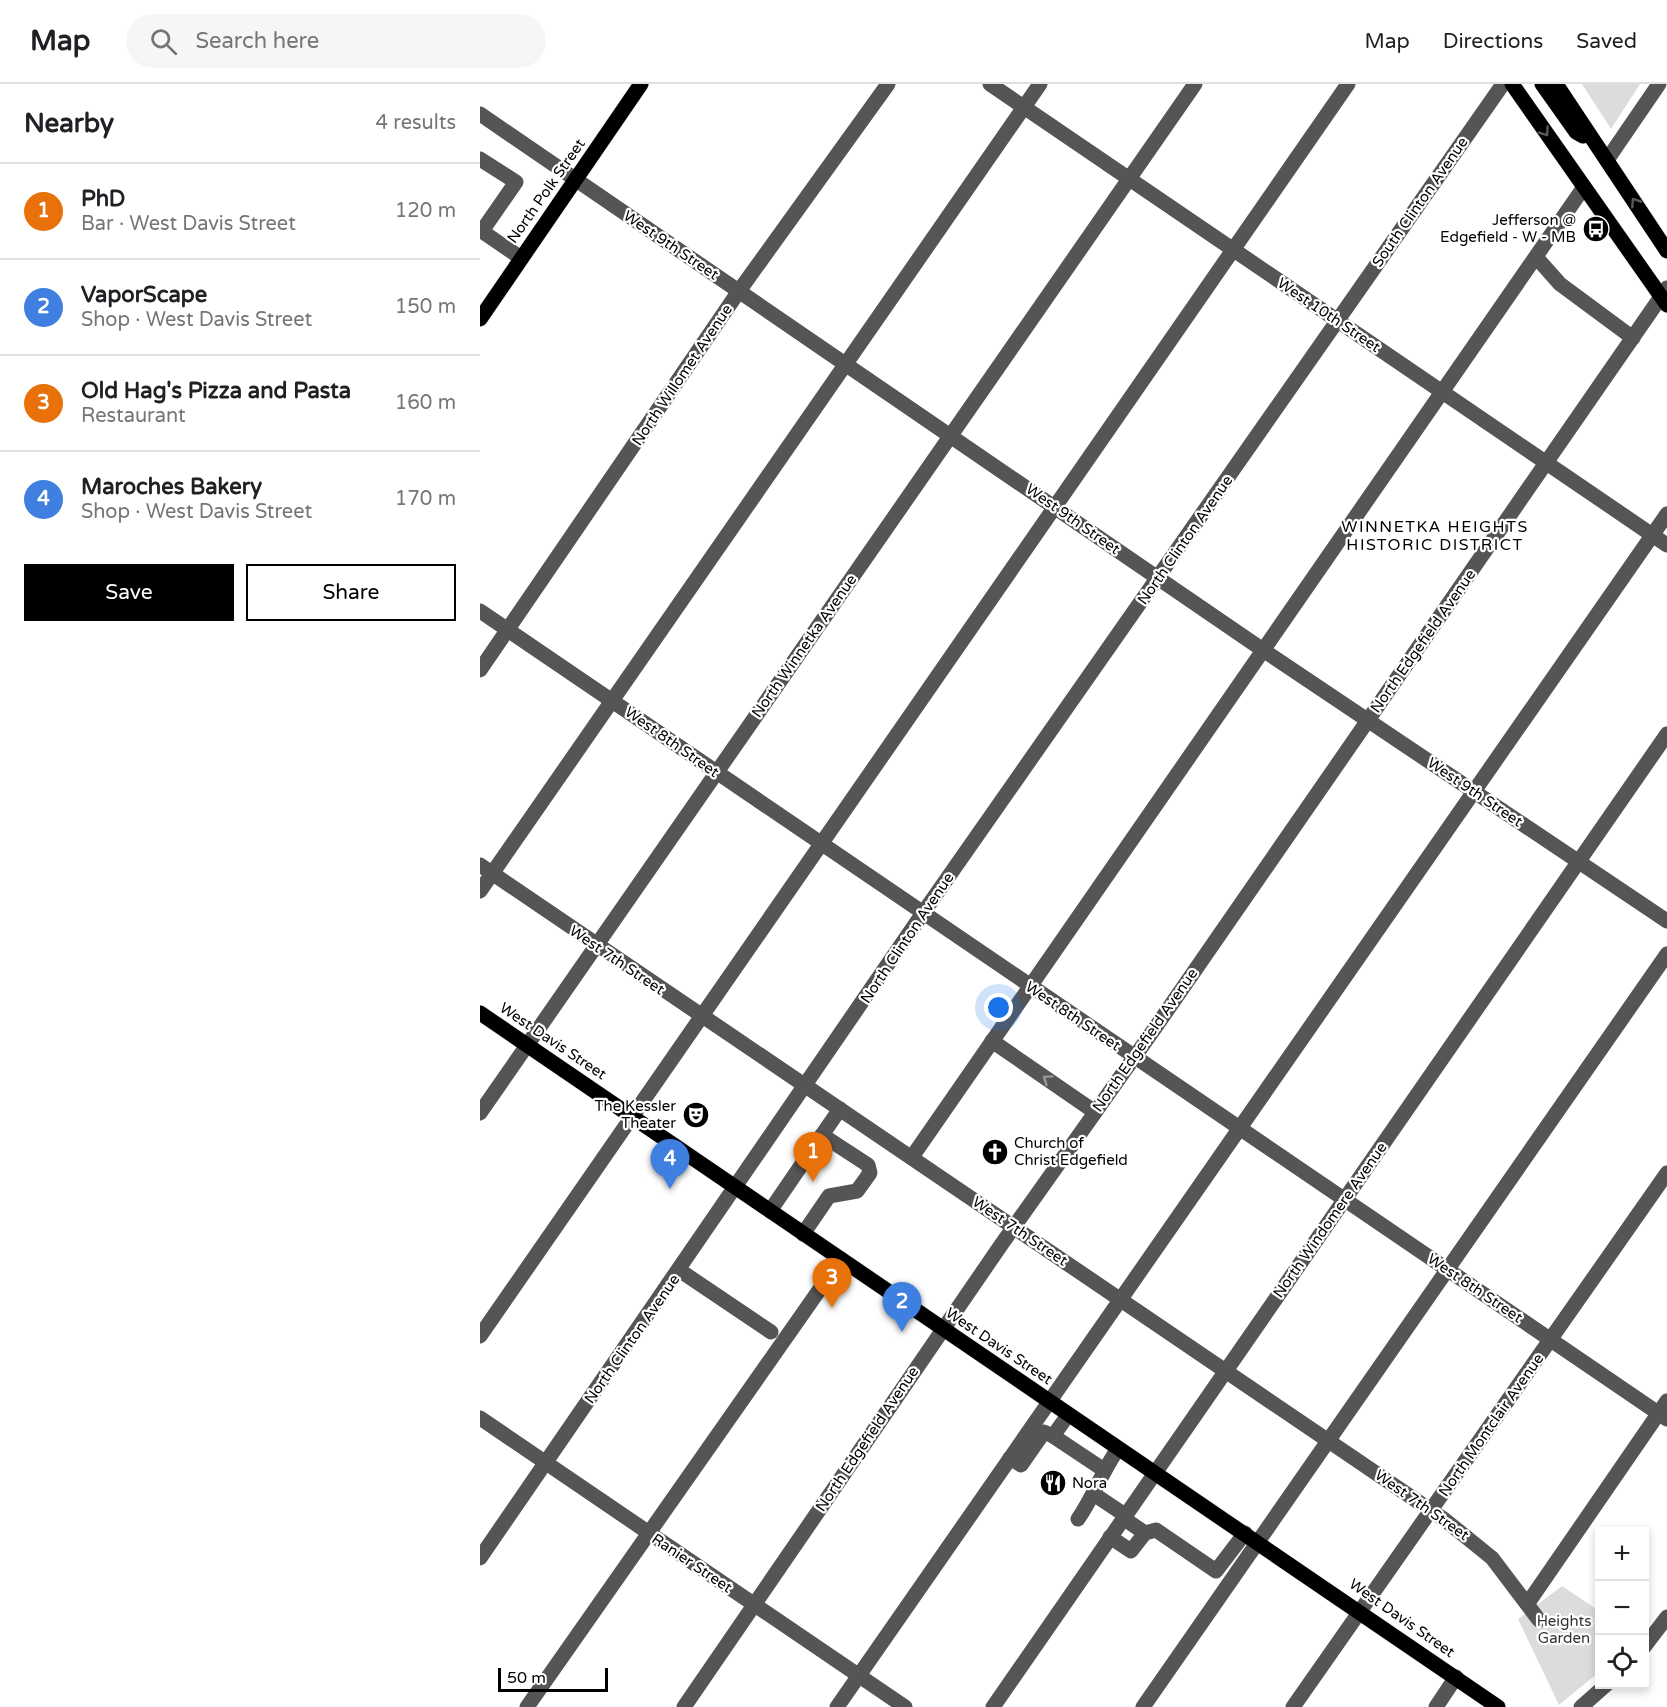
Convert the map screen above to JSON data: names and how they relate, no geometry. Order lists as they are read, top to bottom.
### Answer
{
  "streets": {
    "main road": ["North Polk Street", "West Davis Street"],
    "street": [
      "South Clinton Avenue",
      "West 9th Street",
      "West 10th Street",
      "North Willomet Avenue",
      "North Clinton Avenue",
      "North Edgefield Avenue",
      "North Winnetka Avenue",
      "West 8th Street",
      "West 7th Street",
      "North Windomere Avenue",
      "North Montclair Avenue",
      "Ranier Street"
    ]
  },
  "crossings": [
    ["North Polk Street", "West 9th Street"],
    ["South Clinton Avenue", "West 10th Street"],
    ["South Clinton Avenue", "North Clinton Avenue"],
    ["West 9th Street", "North Willomet Avenue"],
    ["West 9th Street", "North Clinton Avenue"],
    ["West 9th Street", "North Edgefield Avenue"],
    ["West 9th Street", "North Winnetka Avenue"],
    ["West 9th Street", "North Windomere Avenue"],
    ["West 10th Street", "North Clinton Avenue"],
    ["West 10th Street", "North Edgefield Avenue"],
    ["West 10th Street", "North Winnetka Avenue"],
    ["North Willomet Avenue", "West 8th Street"],
    ["North Clinton Avenue", "West 8th Street"],
    ["North Clinton Avenue", "West 7th Street"],
    ["North Clinton Avenue", "West Davis Street"],
    ["North Clinton Avenue", "Ranier Street"],
    ["North Edgefield Avenue", "West 8th Street"],
    ["North Edgefield Avenue", "West 7th Street"],
    ["North Edgefield Avenue", "West Davis Street"],
    ["North Edgefield Avenue", "Ranier Street"],
    ["North Winnetka Avenue", "West 8th Street"],
    ["North Winnetka Avenue", "West 7th Street"],
    ["North Winnetka Avenue", "West Davis Street"],
    ["West 8th Street", "North Windomere Avenue"],
    ["West 8th Street", "North Montclair Avenue"],
    ["West 7th Street", "North Windomere Avenue"],
    ["West 7th Street", "North Montclair Avenue"],
    ["West Davis Street", "North Windomere Avenue"],
    ["West Davis Street", "North Montclair Avenue"]
  ],
  "districts": ["WINNETKA HEIGHTS HISTORIC DISTRICT"],
  "parks": ["Heights Garden"],
  "places": {
    "bus stop": ["Jefferson @ Edgefield - W - MB"],
    "theatre": ["The Kessler Theater"],
    "church": ["Church of Christ Edgefield"],
    "restaurant": ["Nora"]
  },
  "scale_bar": "50 m",
  "page": {
    "header": "Map",
    "search": "Search here",
    "nav": ["Map", "Directions", "Saved"],
    "heading": ["Nearby", "4 results"],
    "list": [
      {
        "mark": "1",
        "name": "PhD",
        "note": "Bar · West Davis Street",
        "value": "120 m"
      },
      {
        "mark": "2",
        "name": "VaporScape",
        "note": "Shop · West Davis Street",
        "value": "150 m"
      },
      {
        "mark": "3",
        "name": "Old Hag's Pizza and Pasta",
        "note": "Restaurant",
        "value": "160 m"
      },
      {
        "mark": "4",
        "name": "Maroches Bakery",
        "note": "Shop · West Davis Street",
        "value": "170 m"
      }
    ],
    "buttons": ["Save", "Share"],
    "pins": [
      "1",
      "4",
      "3",
      "2"
    ],
    "map_buttons": ["+", "−"],
    "scale": "50 m"
  }
}
